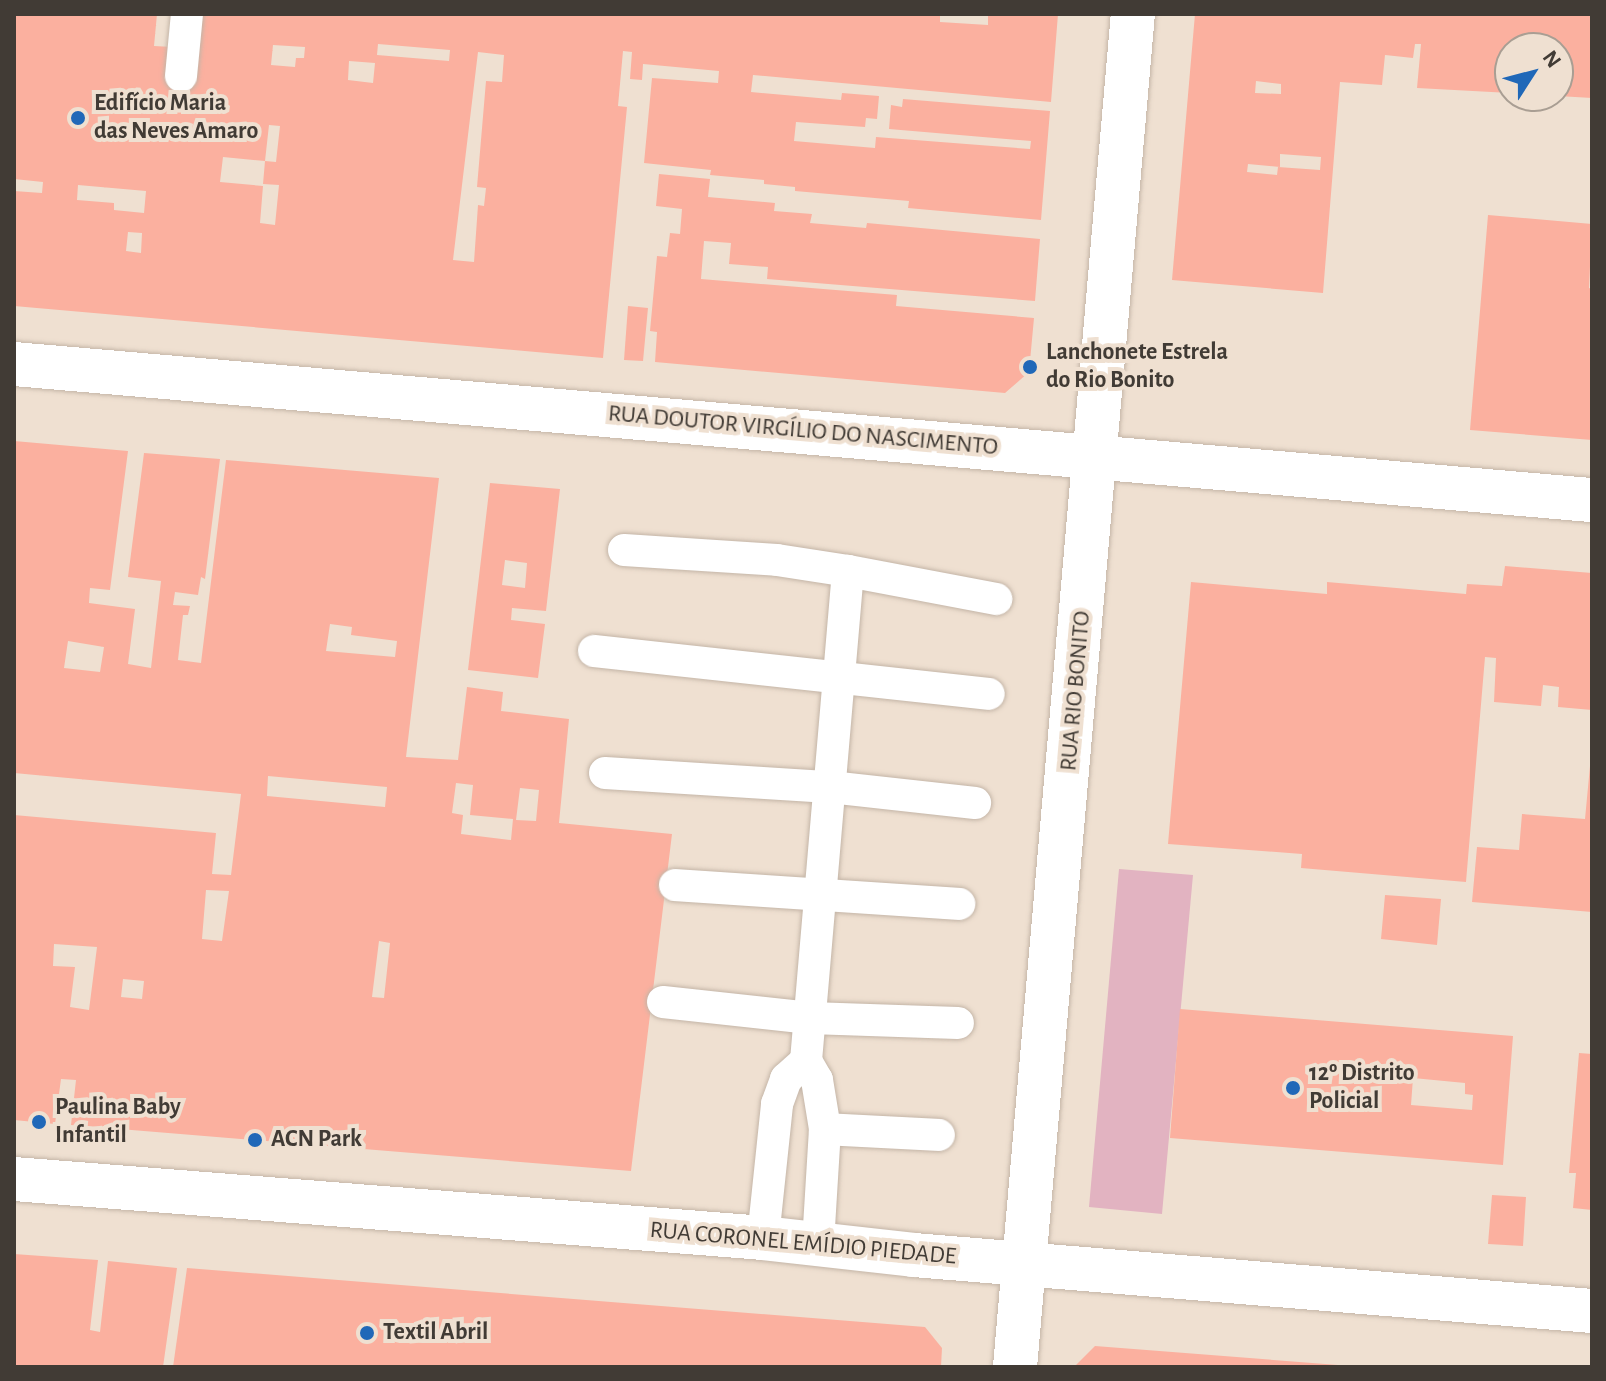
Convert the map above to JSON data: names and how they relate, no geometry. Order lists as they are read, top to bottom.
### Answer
{
  "streets": {
    "street": ["RUA DOUTOR VIRGÍLIO DO NASCIMENTO", "RUA RIO BONITO", "RUA CORONEL EMÍDIO PIEDADE"]
  },
  "crossings": [
    ["RUA DOUTOR VIRGÍLIO DO NASCIMENTO", "RUA RIO BONITO"],
    ["RUA RIO BONITO", "RUA CORONEL EMÍDIO PIEDADE"]
  ],
  "places": [
    "Edifício Maria das Neves Amaro",
    "Lanchonete Estrela do Rio Bonito",
    "12º Distrito Policial",
    "Paulina Baby Infantil",
    "ACN Park",
    "Textil Abril"
  ],
  "north": "top right"
}
